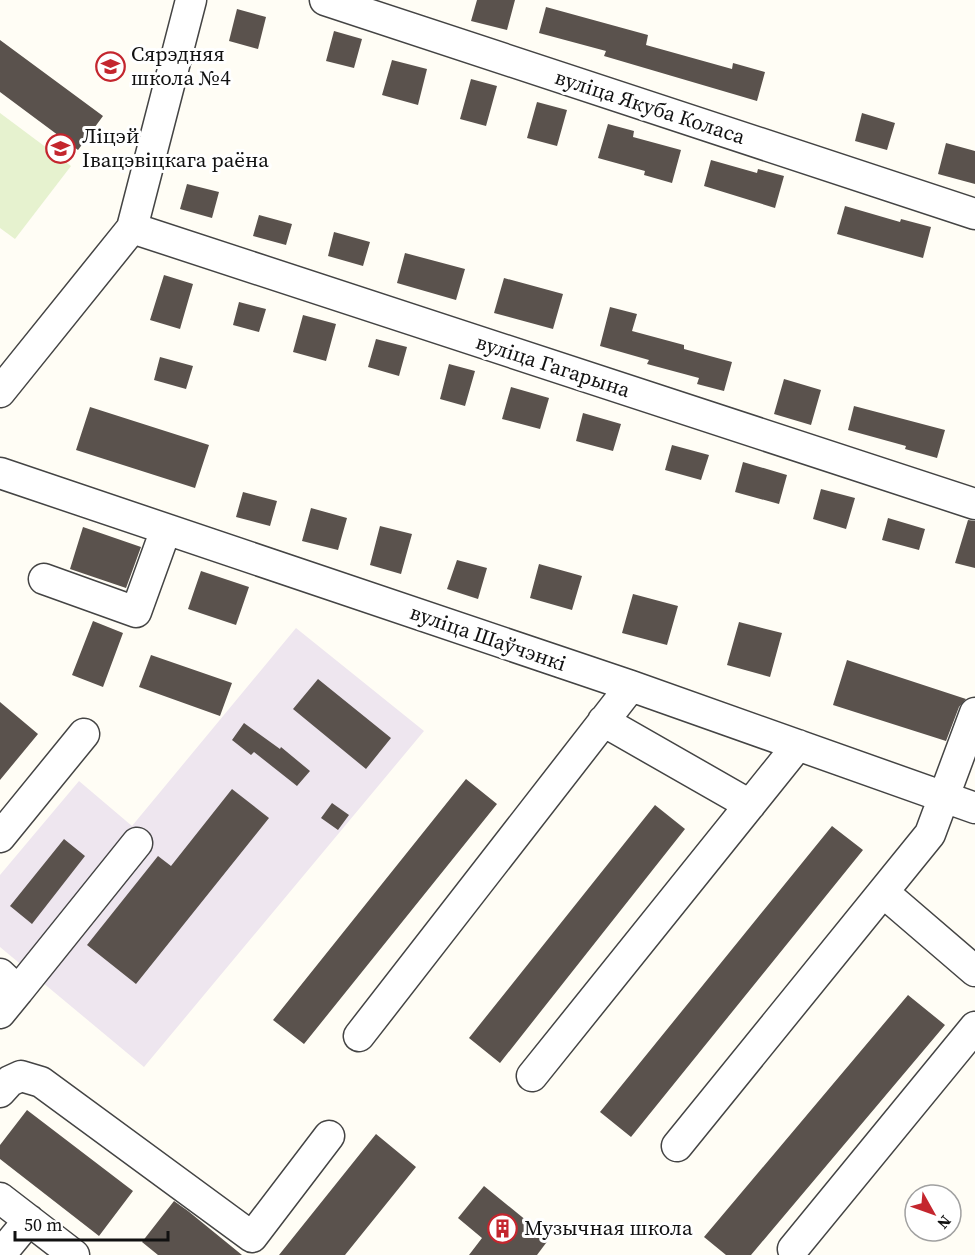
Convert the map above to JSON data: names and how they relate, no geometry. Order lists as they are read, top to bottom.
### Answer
{
  "streets": {
    "street": ["вуліца Якуба Коласа", "вуліца Гагарына", "вуліца Шаўчэнкі"]
  },
  "places": {
    "school or university": ["Сярэдняя школа №4", "Ліцэй Івацэвіцкага раёна"],
    "building": ["Музычная школа"]
  },
  "scale_bar": "50 m",
  "north": "bottom right"
}
